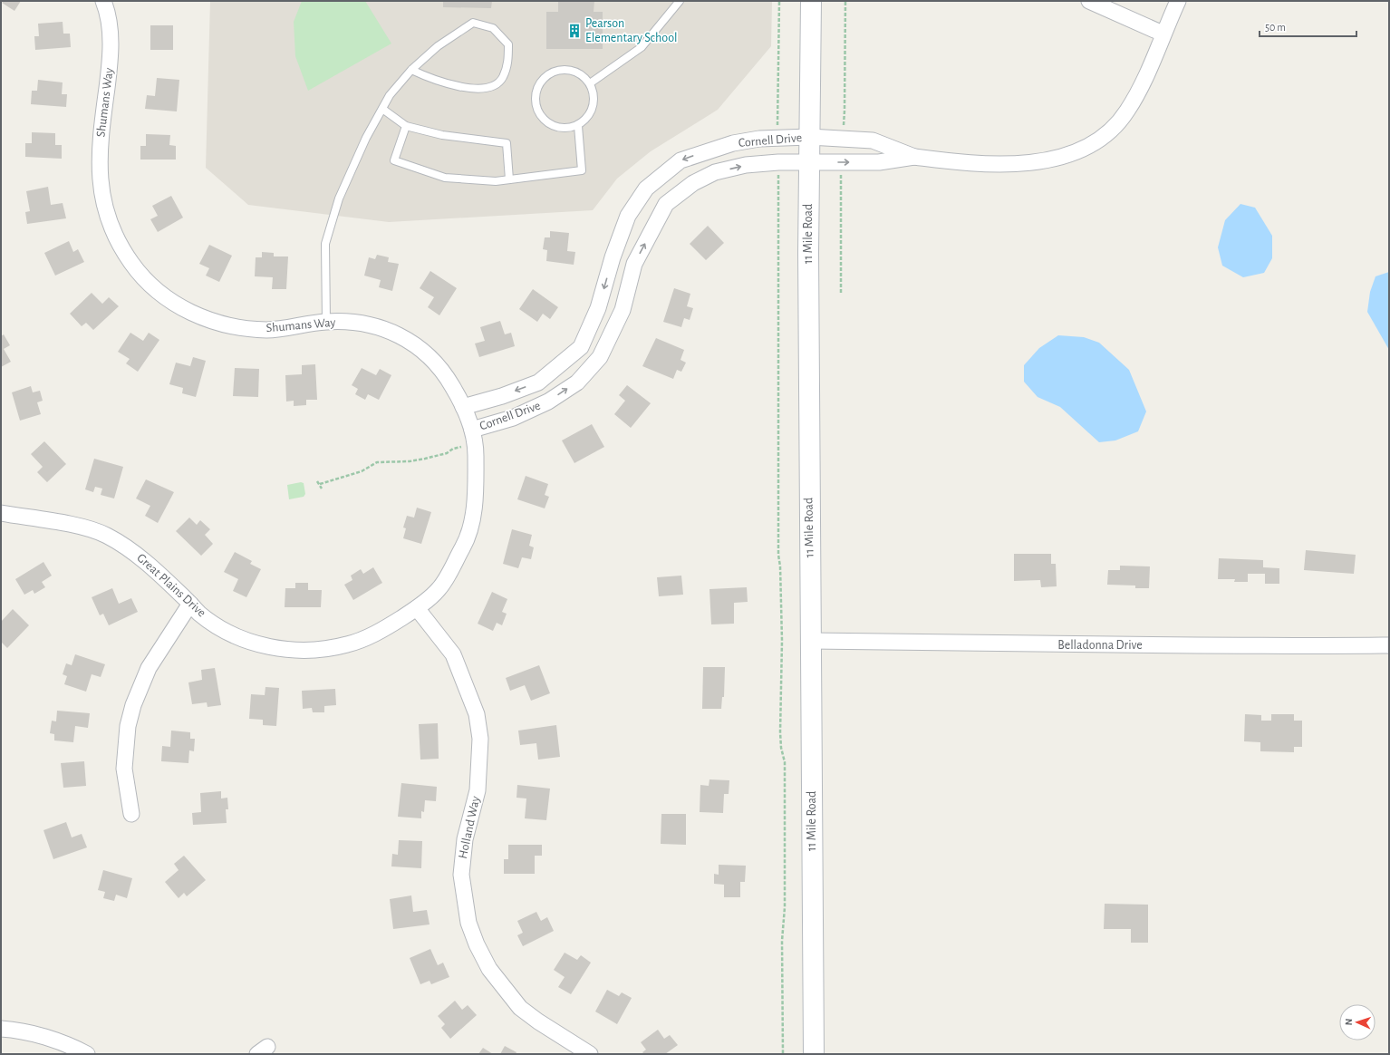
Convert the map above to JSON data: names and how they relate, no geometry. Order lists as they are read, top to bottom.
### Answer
{
  "streets": {
    "street": [
      "Shumans Way",
      "Cornell Drive",
      "11 Mile Road",
      "Great Plains Drive",
      "Belladonna Drive",
      "Holland Way"
    ]
  },
  "crossings": [
    ["Shumans Way", "Cornell Drive"],
    ["Shumans Way", "Great Plains Drive"],
    ["Cornell Drive", "11 Mile Road"],
    ["Cornell Drive", "Great Plains Drive"],
    ["11 Mile Road", "Belladonna Drive"],
    ["Great Plains Drive", "Holland Way"]
  ],
  "places": {
    "building": ["Pearson Elementary School"]
  },
  "scale_bar": "50 m",
  "north": "left"
}
